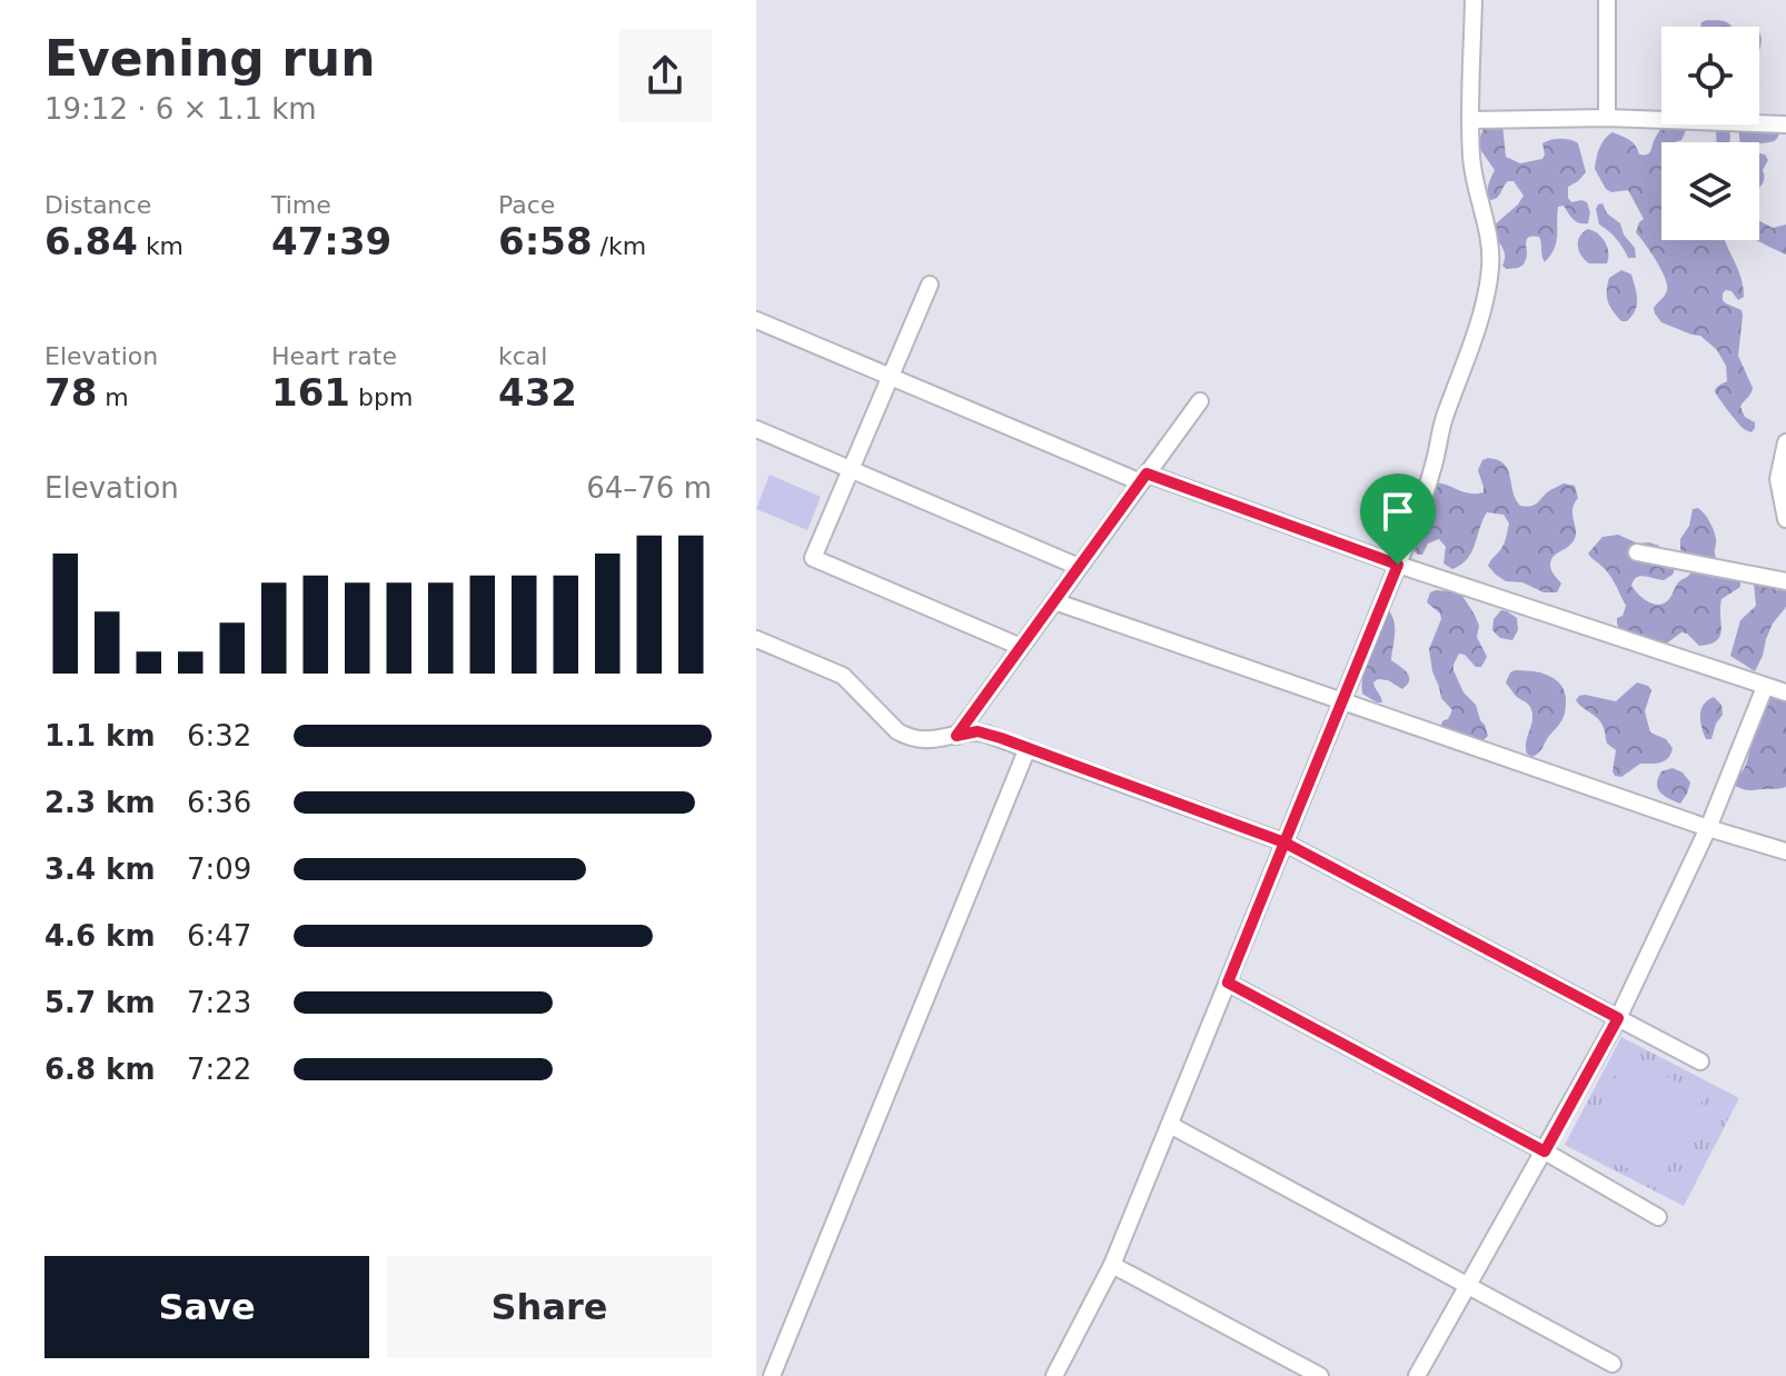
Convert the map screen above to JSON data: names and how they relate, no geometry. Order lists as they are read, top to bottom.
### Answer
{
  "page": {
    "heading": ["Evening run", "19:12 · 6 × 1.1 km"],
    "stats": [
      ["Distance", "6.84 km"],
      ["Time", "47:39"],
      ["Pace", "6:58 /km"],
      ["Elevation", "78 m"],
      ["Heart rate", "161 bpm"],
      ["kcal", "432"]
    ],
    "chart": ["Elevation", "64–76 m"],
    "list": [
      {
        "name": "1.1 km",
        "note": "6:32"
      },
      {
        "name": "2.3 km",
        "note": "6:36"
      },
      {
        "name": "3.4 km",
        "note": "7:09"
      },
      {
        "name": "4.6 km",
        "note": "6:47"
      },
      {
        "name": "5.7 km",
        "note": "7:23"
      },
      {
        "name": "6.8 km",
        "note": "7:22"
      }
    ],
    "buttons": ["Save", "Share"]
  }
}
